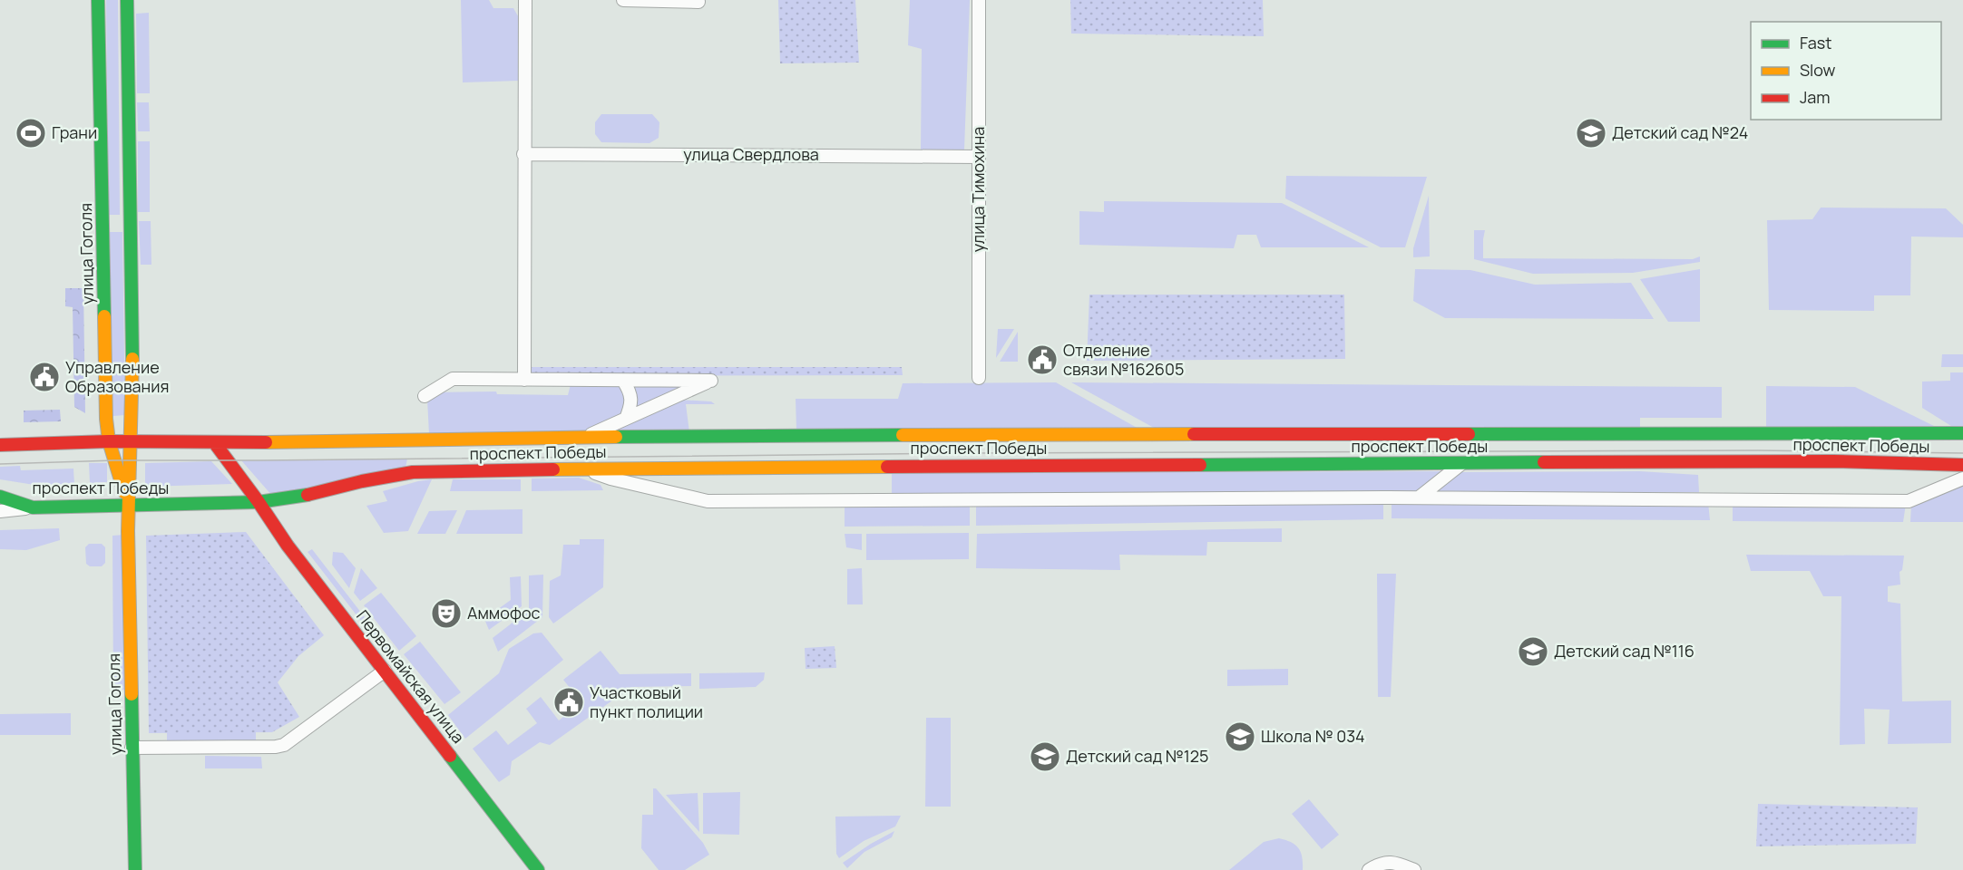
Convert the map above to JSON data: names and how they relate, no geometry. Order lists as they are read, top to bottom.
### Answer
{
  "streets": {
    "main road": ["улица Гоголя", "проспект Победы", "Первомайская улица"],
    "street": ["улица Свердлова", "улица Тимохина"]
  },
  "crossings": [
    ["улица Свердлова", "улица Тимохина"],
    ["улица Гоголя", "проспект Победы"],
    ["проспект Победы", "Первомайская улица"]
  ],
  "places": {
    "sports": ["Грани"],
    "school or university": [
      "Детский сад №24",
      "Детский сад №116",
      "Школа № 034",
      "Детский сад №125"
    ],
    "public building": ["Отделение связи №162605", "Управление Образования", "Участковый пункт полиции"],
    "theatre": ["Аммофос"]
  },
  "legend": ["Fast", "Slow", "Jam"]
}
